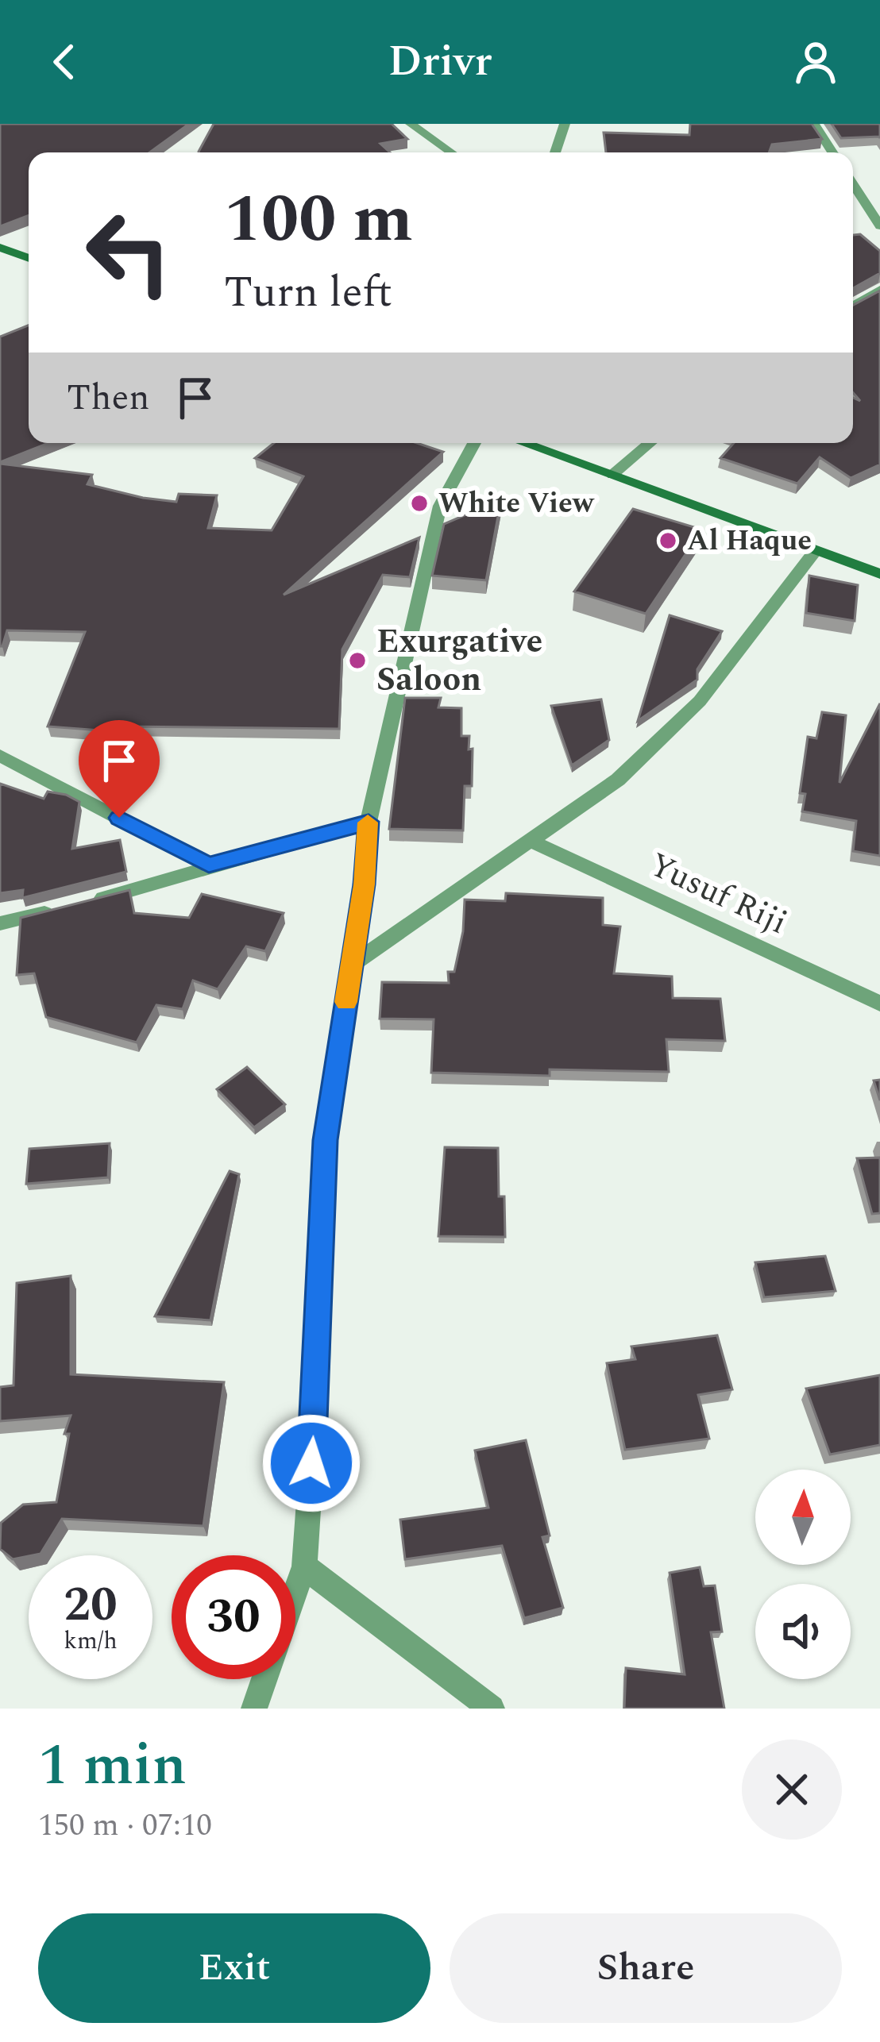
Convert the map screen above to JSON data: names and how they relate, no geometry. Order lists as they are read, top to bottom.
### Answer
{
  "streets": {
    "street": ["Yusuf Riji"]
  },
  "places": ["White View", "Al Haque", "Exurgative Saloon"],
  "north": "top",
  "page": {
    "header": "Drivr",
    "turn": ["100 m", "Turn left"],
    "then": "Then",
    "speed": "20 km/h",
    "limit": "30",
    "heading": ["1 min", "150 m · 07:10"],
    "buttons": ["Exit", "Share"]
  }
}
